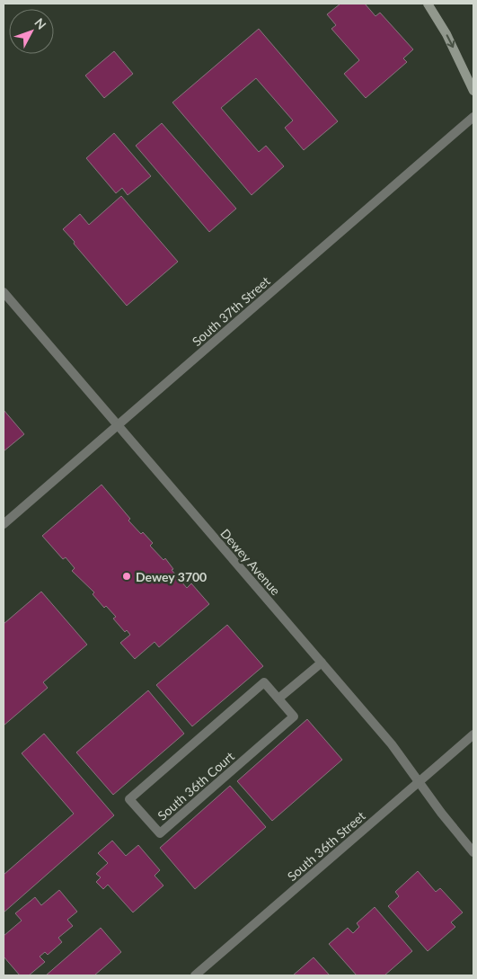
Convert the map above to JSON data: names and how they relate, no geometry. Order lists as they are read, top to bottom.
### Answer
{
  "streets": {
    "street": [
      "South 37th Street",
      "Dewey Avenue",
      "South 36th Court",
      "South 36th Street"
    ]
  },
  "crossings": [
    ["South 37th Street", "Dewey Avenue"],
    ["Dewey Avenue", "South 36th Street"]
  ],
  "places": ["Dewey 3700"],
  "north": "top right"
}
